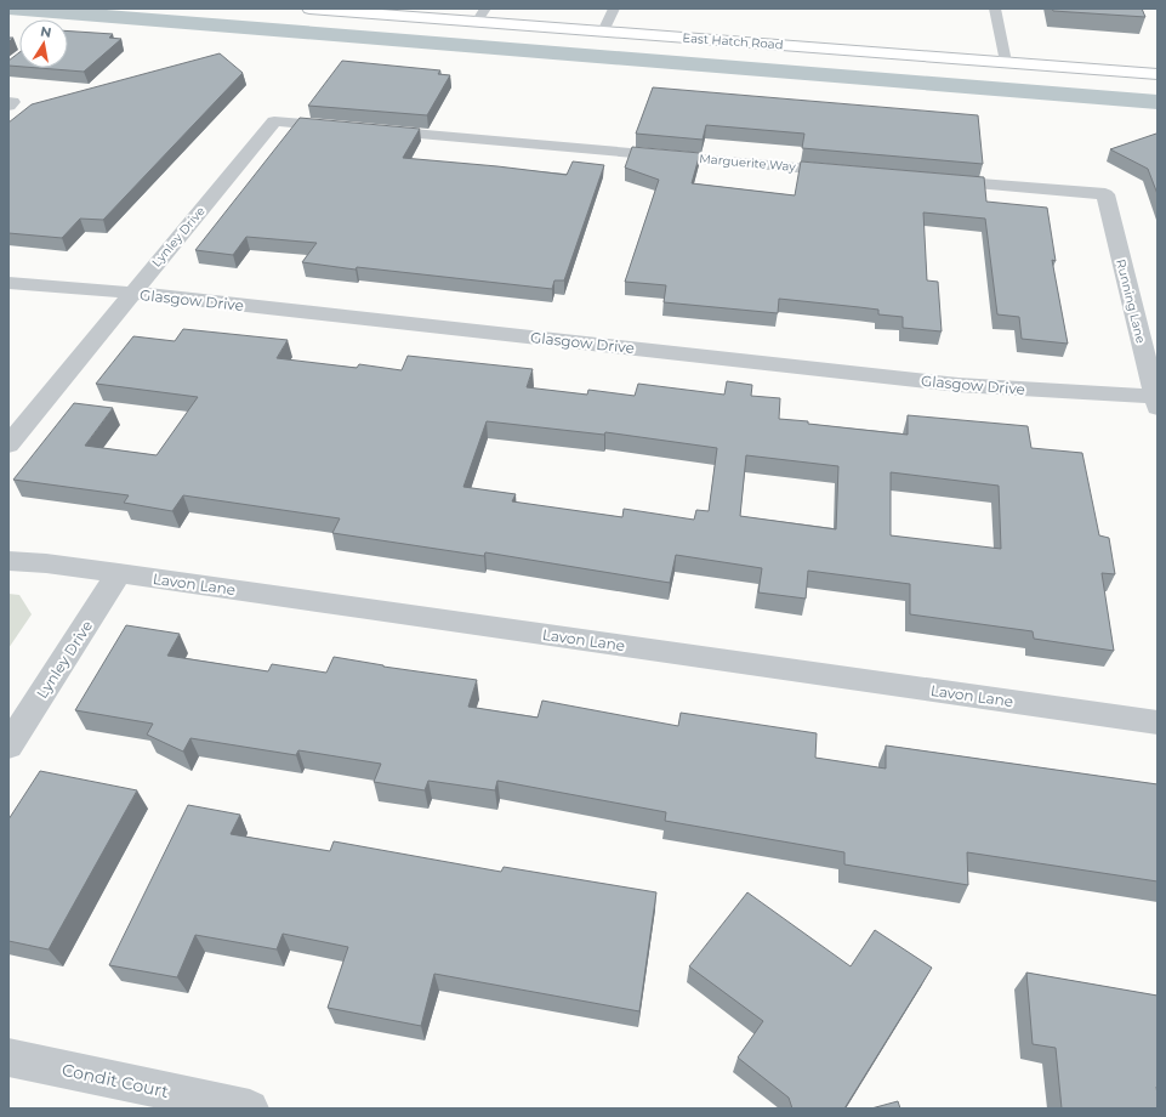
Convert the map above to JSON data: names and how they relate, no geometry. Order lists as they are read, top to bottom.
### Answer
{
  "streets": {
    "main road": ["East Hatch Road"],
    "street": [
      "Marguerite Way",
      "Lynley Drive",
      "Glasgow Drive",
      "Running Lane",
      "Lavon Lane",
      "Condit Court"
    ]
  },
  "crossings": [
    ["Lynley Drive", "Glasgow Drive"],
    ["Lynley Drive", "Lavon Lane"],
    ["Glasgow Drive", "Running Lane"]
  ],
  "north": "top"
}
